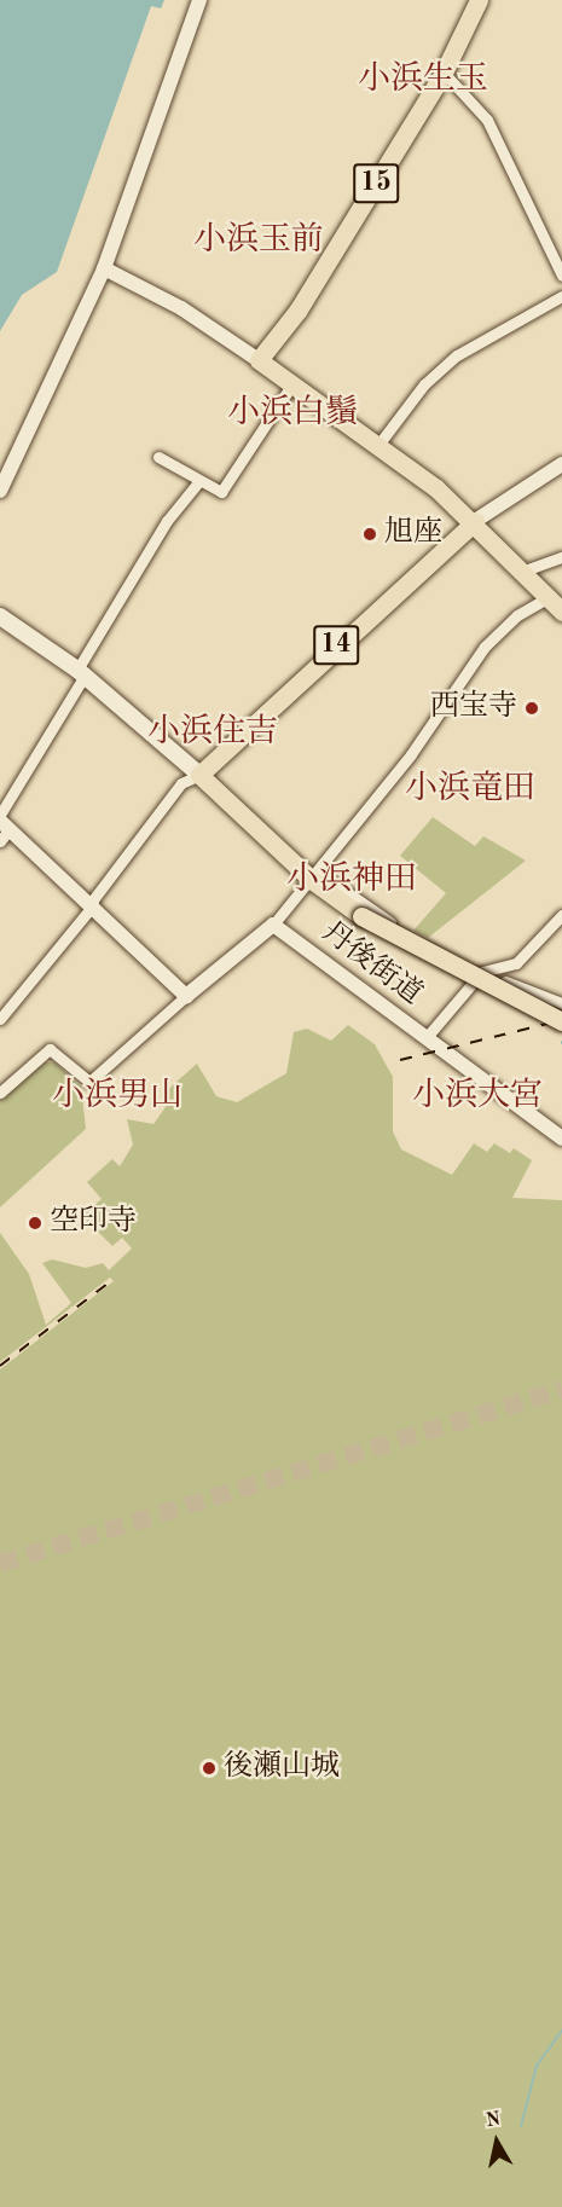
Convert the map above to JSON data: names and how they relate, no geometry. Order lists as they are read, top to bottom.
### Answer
{
  "streets": {
    "main road": ["15", "14"],
    "street": ["丹後街道"]
  },
  "districts": [
    "小浜生玉",
    "小浜玉前",
    "小浜白鬚",
    "小浜住吉",
    "小浜竜田",
    "小浜神田",
    "小浜男山",
    "小浜大宮"
  ],
  "places": [
    "旭座",
    "西宝寺",
    "空印寺",
    "後瀬山城"
  ],
  "north": "top"
}
